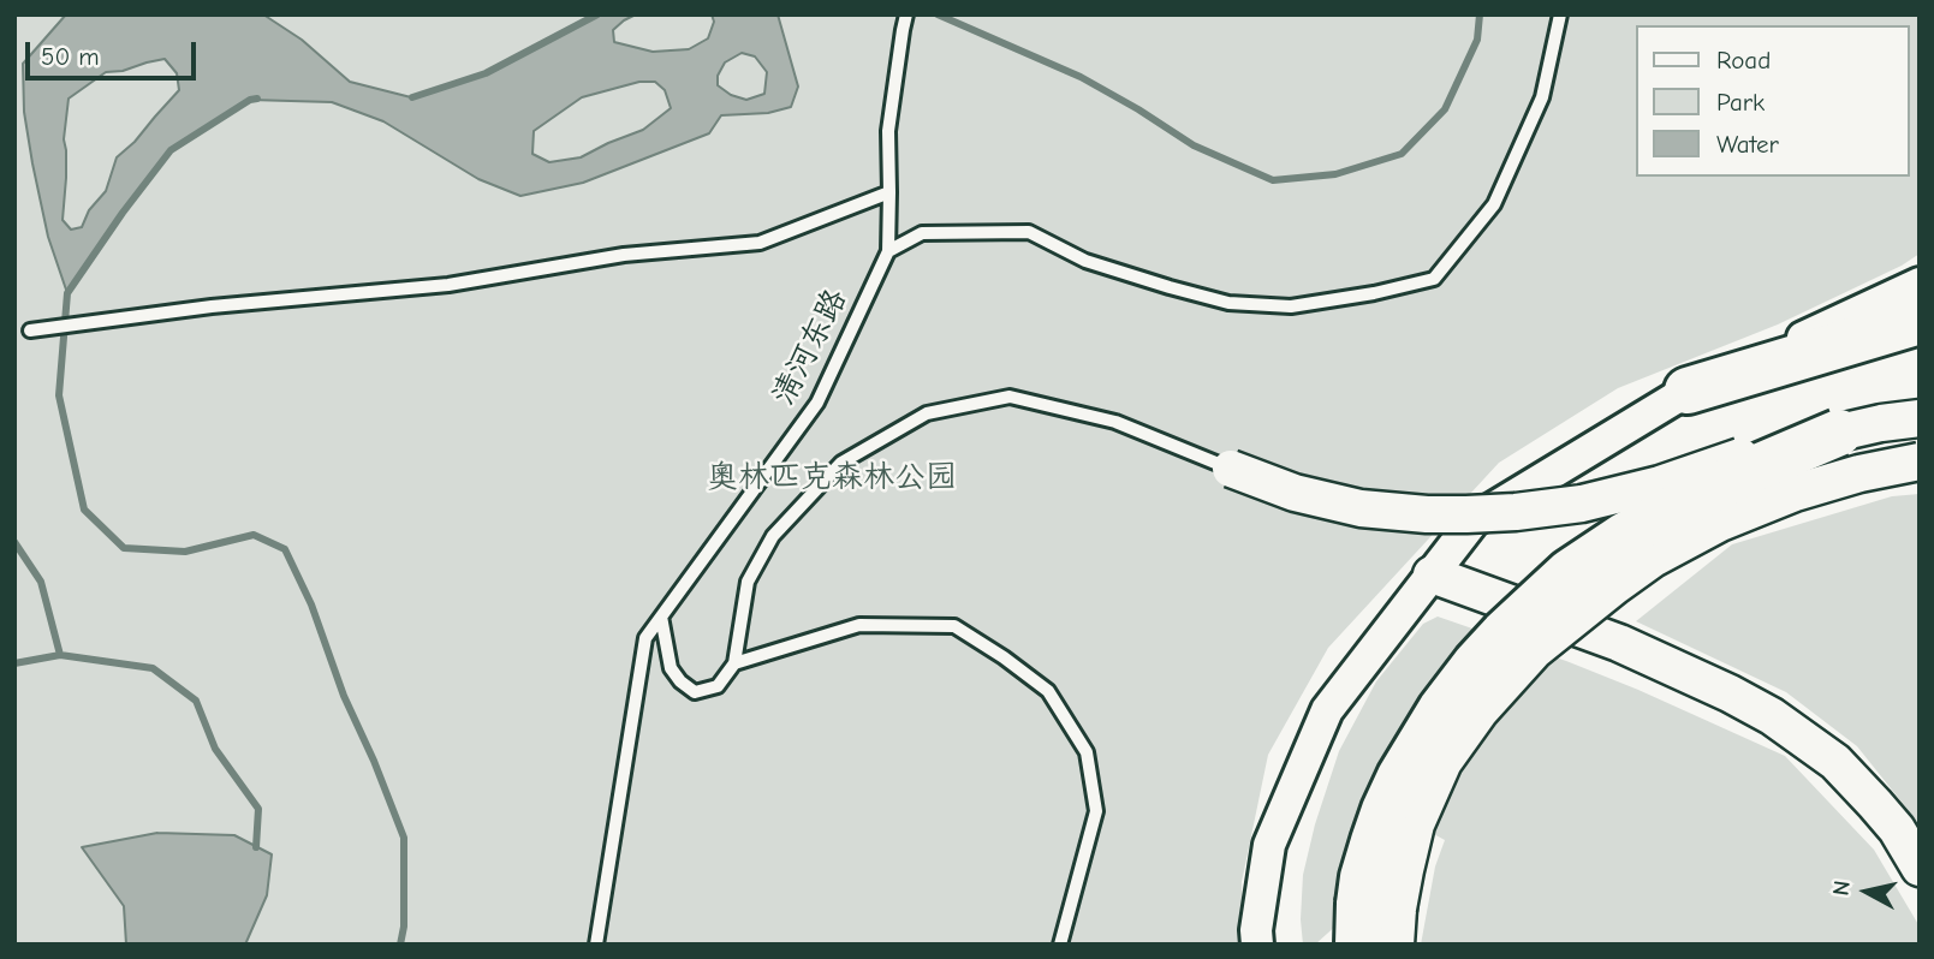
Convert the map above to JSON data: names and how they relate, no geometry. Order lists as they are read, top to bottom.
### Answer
{
  "streets": {
    "lane": ["清河东路"]
  },
  "parks": ["奥林匹克森林公园"],
  "legend": ["Road", "Park", "Water"],
  "scale_bar": "50 m",
  "north": "left"
}
